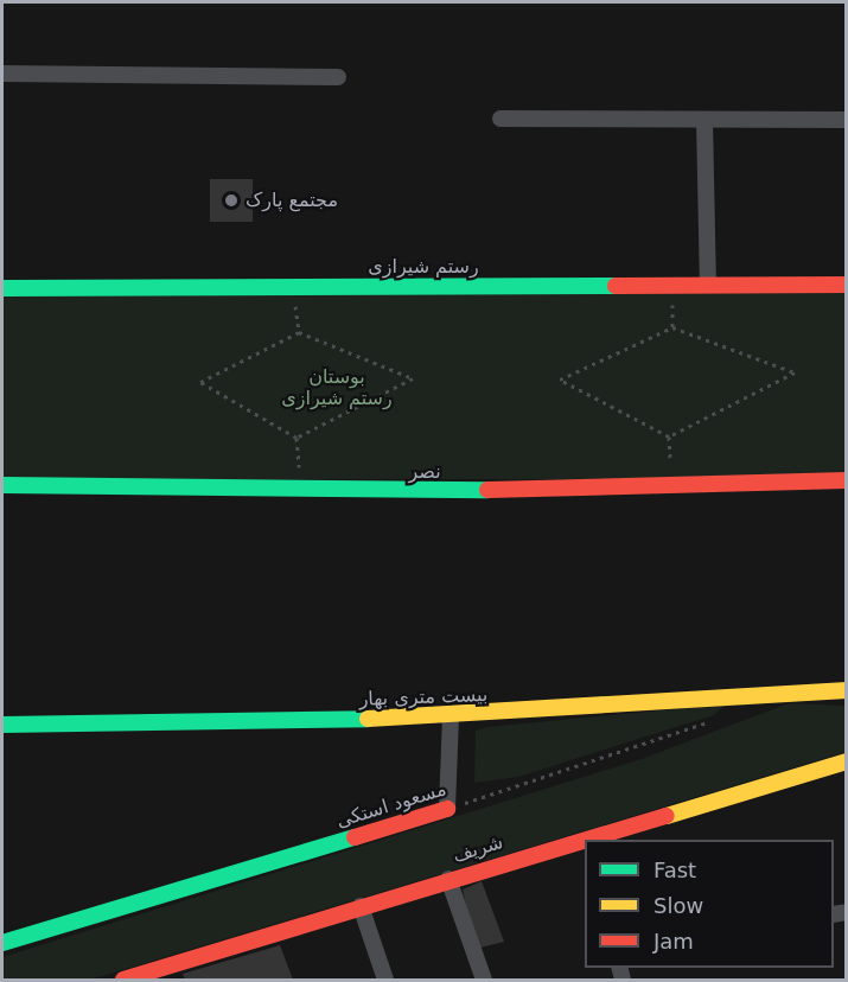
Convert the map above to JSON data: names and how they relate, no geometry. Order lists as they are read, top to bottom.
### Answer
{
  "streets": {
    "street": [
      "رستم شیرازی",
      "نصر",
      "بیست متری بهار",
      "مسعود استکی",
      "شریف"
    ]
  },
  "parks": ["بوستان رستم شیرازی"],
  "places": ["مجتمع پارک"],
  "legend": ["Fast", "Slow", "Jam"]
}
